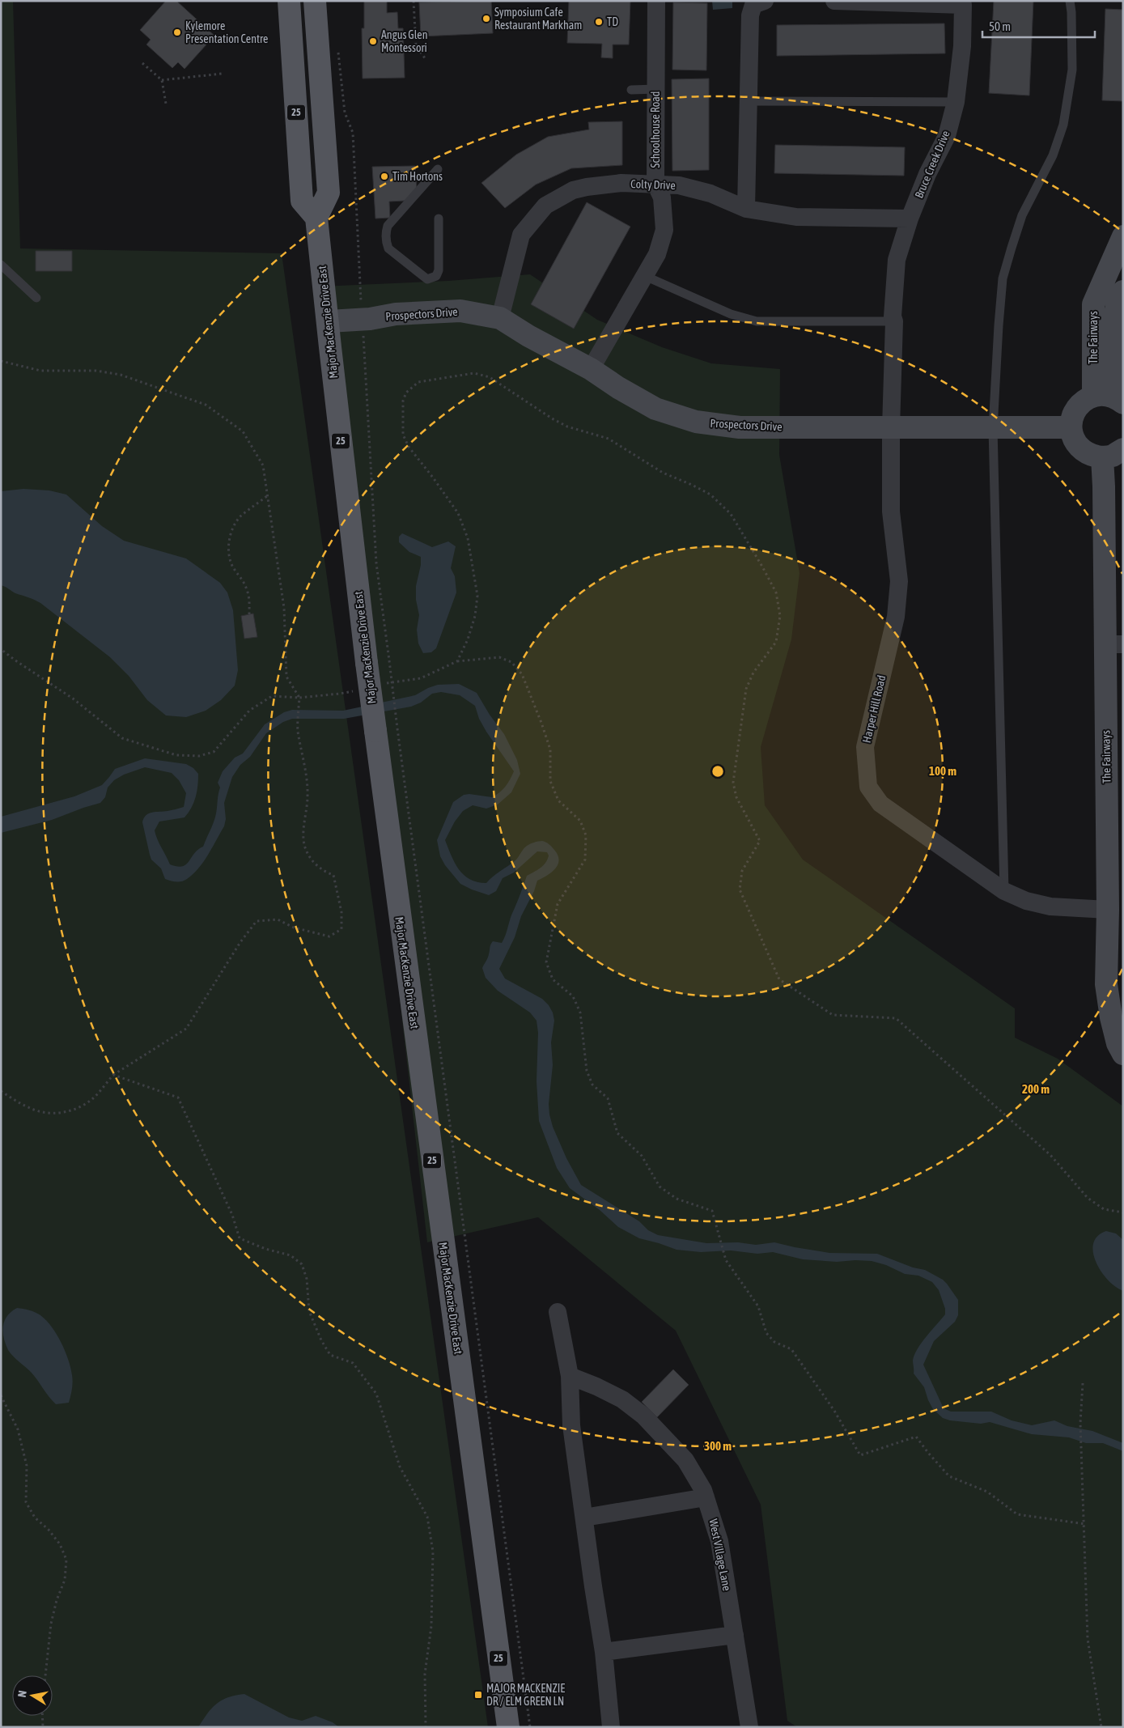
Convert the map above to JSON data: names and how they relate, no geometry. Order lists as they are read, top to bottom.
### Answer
{
  "streets": {
    "main road": ["25", "Major MacKenzie Drive East"],
    "street": [
      "Schoolhouse Road",
      "Bruce Creek Drive",
      "Colty Drive",
      "Prospectors Drive",
      "The Fairways",
      "Harper Hill Road",
      "West Village Lane"
    ]
  },
  "crossings": [
    ["25", "Major MacKenzie Drive East"],
    ["Schoolhouse Road", "Colty Drive"],
    ["Schoolhouse Road", "Prospectors Drive"],
    ["Bruce Creek Drive", "Colty Drive"],
    ["Bruce Creek Drive", "Prospectors Drive"],
    ["Bruce Creek Drive", "Harper Hill Road"],
    ["Colty Drive", "Prospectors Drive"],
    ["Prospectors Drive", "Major MacKenzie Drive East"],
    ["Prospectors Drive", "Harper Hill Road"],
    ["The Fairways", "Harper Hill Road"]
  ],
  "places": {
    "other": [
      "Symposium Cafe Restaurant Markham",
      "TD",
      "Kylemore Presentation Centre",
      "Angus Glen Montessori",
      "Tim Hortons"
    ],
    "transit": ["MAJOR MACKENZIE DR / ELM GREEN LN"]
  },
  "scale_bar": "50 m",
  "north": "left",
  "rings": ["100 m", "200 m", "300 m"]
}
